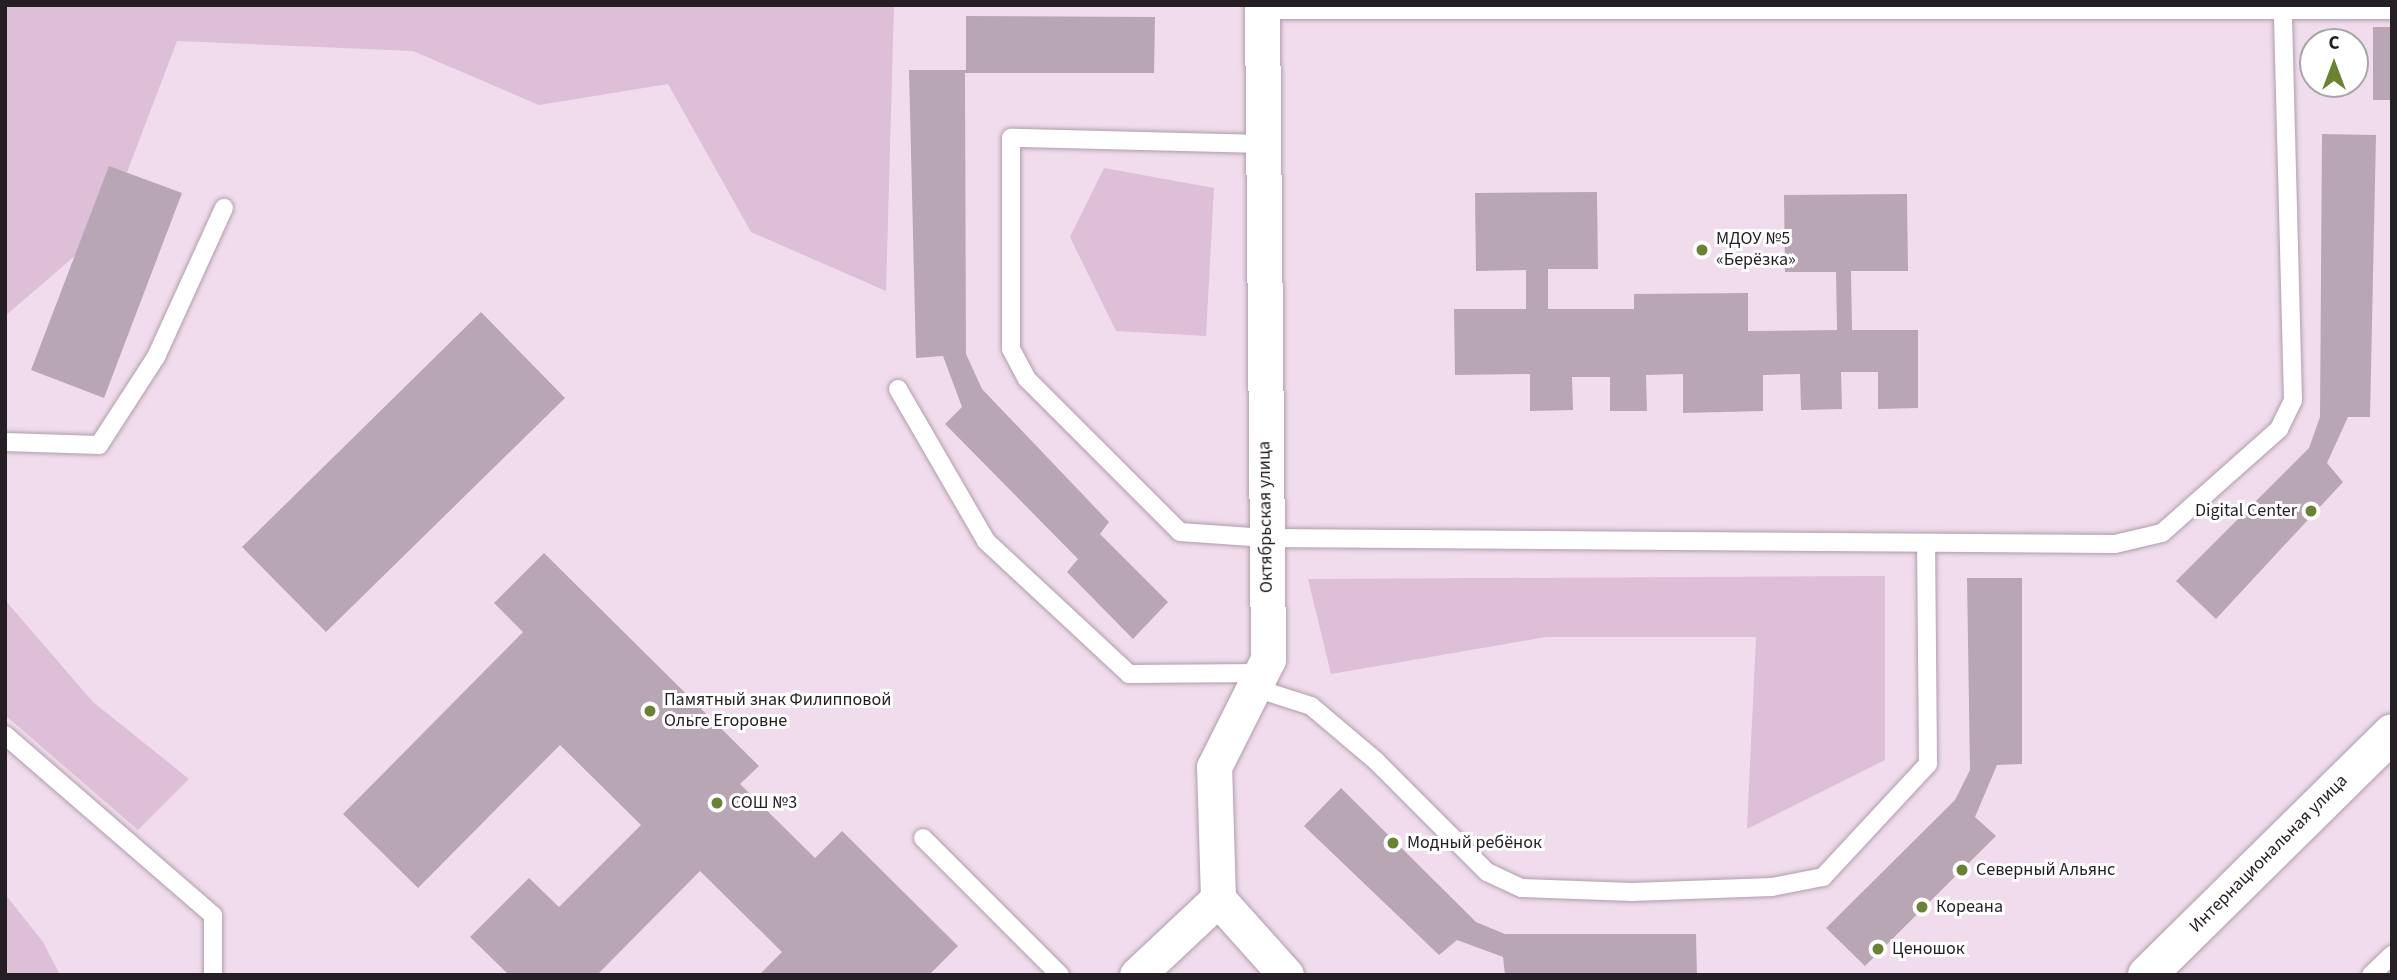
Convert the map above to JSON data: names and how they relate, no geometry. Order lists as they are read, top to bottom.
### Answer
{
  "streets": {
    "main road": ["Интернациональная улица"],
    "street": ["Октябрьская улица"]
  },
  "places": [
    "МДОУ №5 «Берёзка»",
    "Digital Center",
    "Памятный знак Филипповой Ольге Егоровне",
    "СОШ №3",
    "Модный ребёнок",
    "Северный Альянс",
    "Кореана",
    "Ценошок"
  ],
  "north": "top"
}
